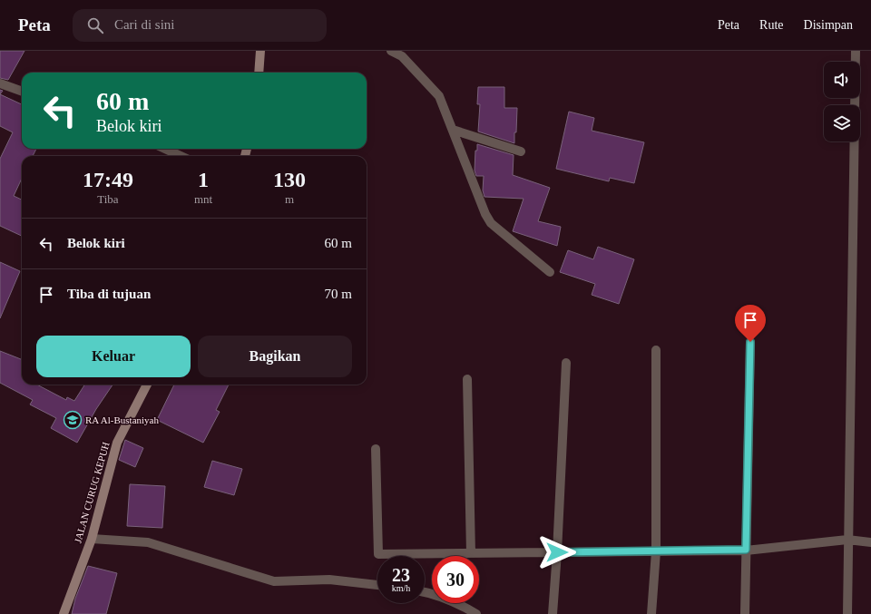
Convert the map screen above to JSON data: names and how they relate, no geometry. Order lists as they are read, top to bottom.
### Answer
{
  "streets": {
    "street": ["JALAN CURUG KEPUH"]
  },
  "places": {
    "school or university": ["RA Al-Bustaniyah"]
  },
  "page": {
    "header": "Peta",
    "search": "Cari di sini",
    "nav": ["Peta", "Rute", "Disimpan"],
    "turn": ["60 m", "Belok kiri"],
    "eta": [
      "17:49",
      "Tiba",
      "1",
      "mnt",
      "130",
      "m"
    ],
    "list": [
      {
        "name": "Belok kiri",
        "value": "60 m"
      },
      {
        "name": "Tiba di tujuan",
        "value": "70 m"
      }
    ],
    "buttons": ["Keluar", "Bagikan"],
    "speed": "23 km/h",
    "limit": "30"
  }
}
